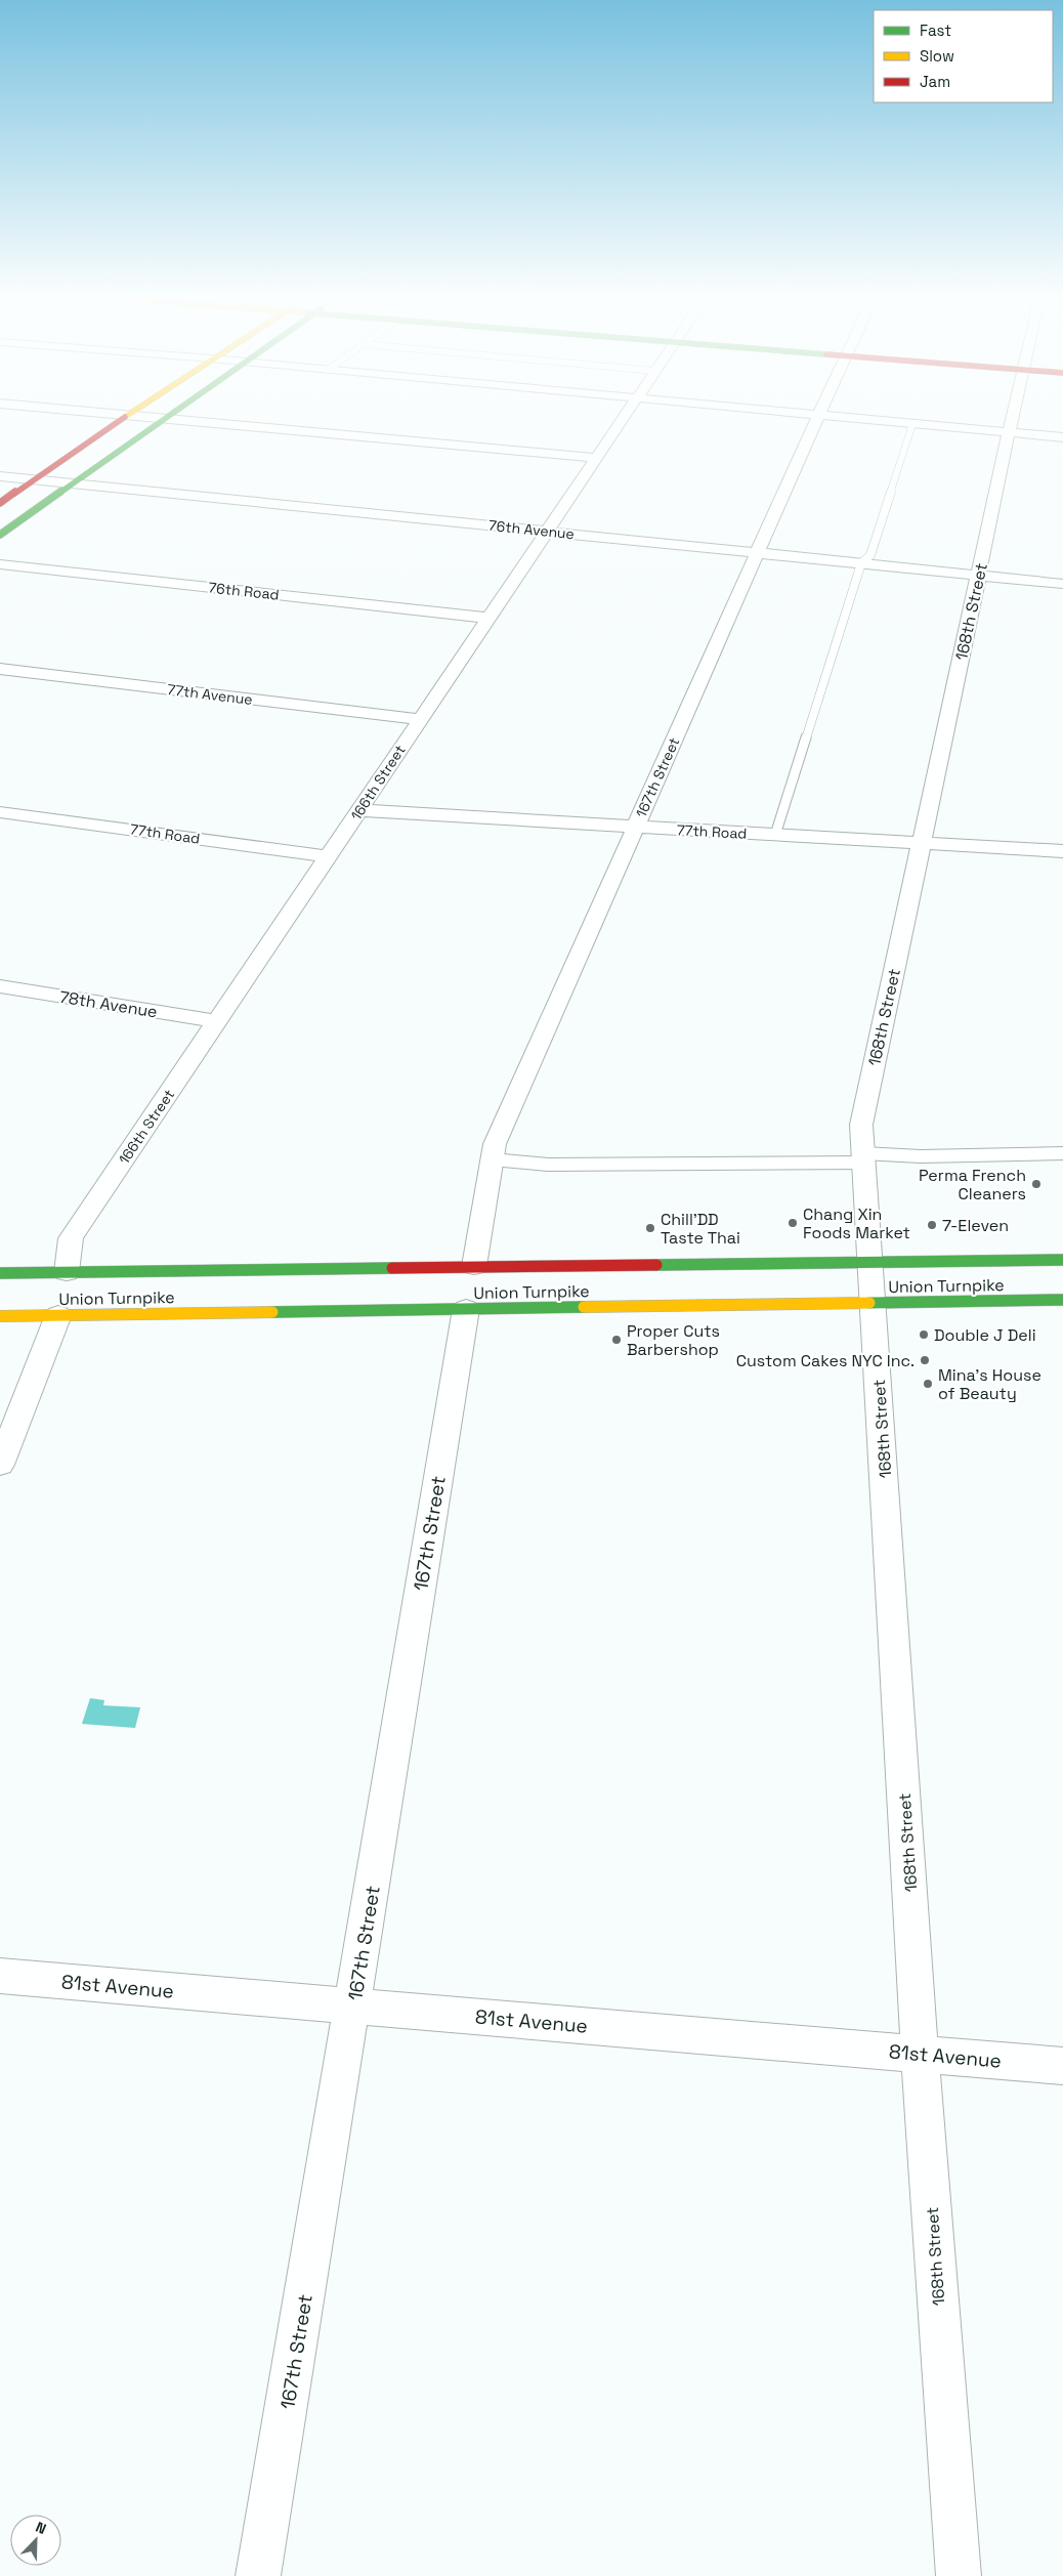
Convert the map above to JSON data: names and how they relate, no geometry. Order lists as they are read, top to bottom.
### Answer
{
  "streets": {
    "street": [
      "76th Avenue",
      "76th Road",
      "168th Street",
      "77th Avenue",
      "167th Street",
      "166th Street",
      "77th Road",
      "78th Avenue",
      "Union Turnpike",
      "81st Avenue"
    ]
  },
  "crossings": [
    ["76th Avenue", "168th Street"],
    ["76th Avenue", "167th Street"],
    ["76th Avenue", "166th Street"],
    ["76th Road", "166th Street"],
    ["168th Street", "77th Road"],
    ["168th Street", "Union Turnpike"],
    ["168th Street", "81st Avenue"],
    ["77th Avenue", "166th Street"],
    ["167th Street", "77th Road"],
    ["167th Street", "Union Turnpike"],
    ["167th Street", "81st Avenue"],
    ["166th Street", "77th Road"],
    ["166th Street", "78th Avenue"],
    ["166th Street", "Union Turnpike"]
  ],
  "places": [
    "Perma French Cleaners",
    "Chang Xin Foods Market",
    "7-Eleven",
    "Chill'DD Taste Thai",
    "Double J Deli",
    "Proper Cuts Barbershop",
    "Custom Cakes NYC Inc.",
    "Mina's House of Beauty"
  ],
  "legend": ["Fast", "Slow", "Jam"],
  "north": "top right"
}
